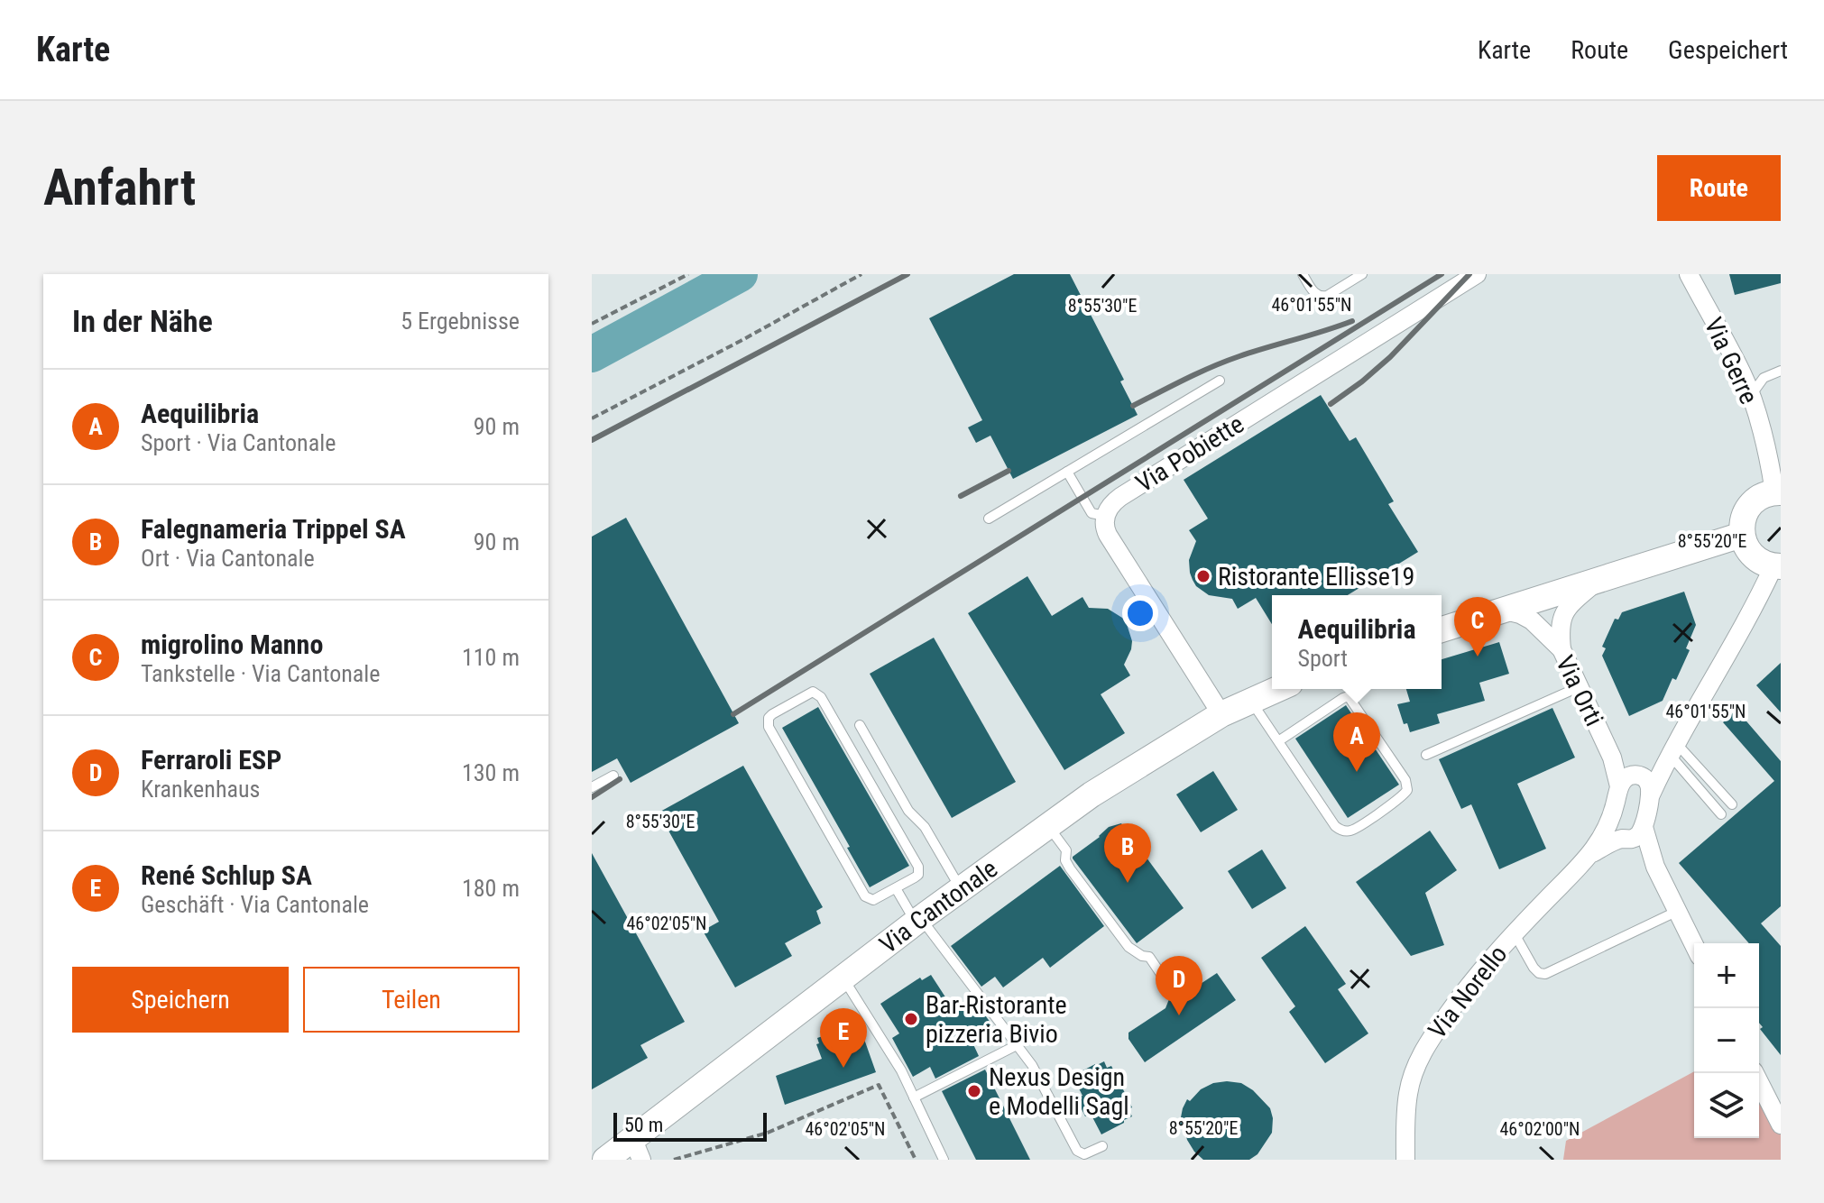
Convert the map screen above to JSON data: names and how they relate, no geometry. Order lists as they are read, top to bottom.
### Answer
{
  "streets": {
    "main road": ["Via Cantonale"],
    "street": [
      "Via Gerre",
      "Via Pobiette",
      "Via Orti",
      "Via Norello"
    ]
  },
  "crossings": [
    ["Via Orti", "Via Norello"]
  ],
  "places": ["Ristorante Ellisse19", "Bar-Ristorante pizzeria Bivio", "Nexus Design e Modelli Sagl"],
  "scale_bar": "50 m",
  "page": {
    "header": "Karte",
    "nav": ["Karte", "Route", "Gespeichert"],
    "buttons": [
      "Route",
      ["Speichern", "Teilen"]
    ],
    "title": "Anfahrt",
    "heading": ["In der Nähe", "5 Ergebnisse"],
    "list": [
      {
        "mark": "A",
        "name": "Aequilibria",
        "note": "Sport · Via Cantonale",
        "value": "90 m"
      },
      {
        "mark": "B",
        "name": "Falegnameria Trippel SA",
        "note": "Ort · Via Cantonale",
        "value": "90 m"
      },
      {
        "mark": "C",
        "name": "migrolino Manno",
        "note": "Tankstelle · Via Cantonale",
        "value": "110 m"
      },
      {
        "mark": "D",
        "name": "Ferraroli ESP",
        "note": "Krankenhaus",
        "value": "130 m"
      },
      {
        "mark": "E",
        "name": "René Schlup SA",
        "note": "Geschäft · Via Cantonale",
        "value": "180 m"
      }
    ],
    "popup": ["Aequilibria", "Sport"],
    "pins": [
      "C",
      "A",
      "B",
      "D",
      "E"
    ],
    "map_buttons": ["+", "−"],
    "scale": "50 m"
  },
  "coordinates": [
    "46°01'55\"N",
    "8°55'30\"E",
    "8°55'20\"E",
    "46°02'05\"N",
    "46°02'00\"N"
  ]
}
